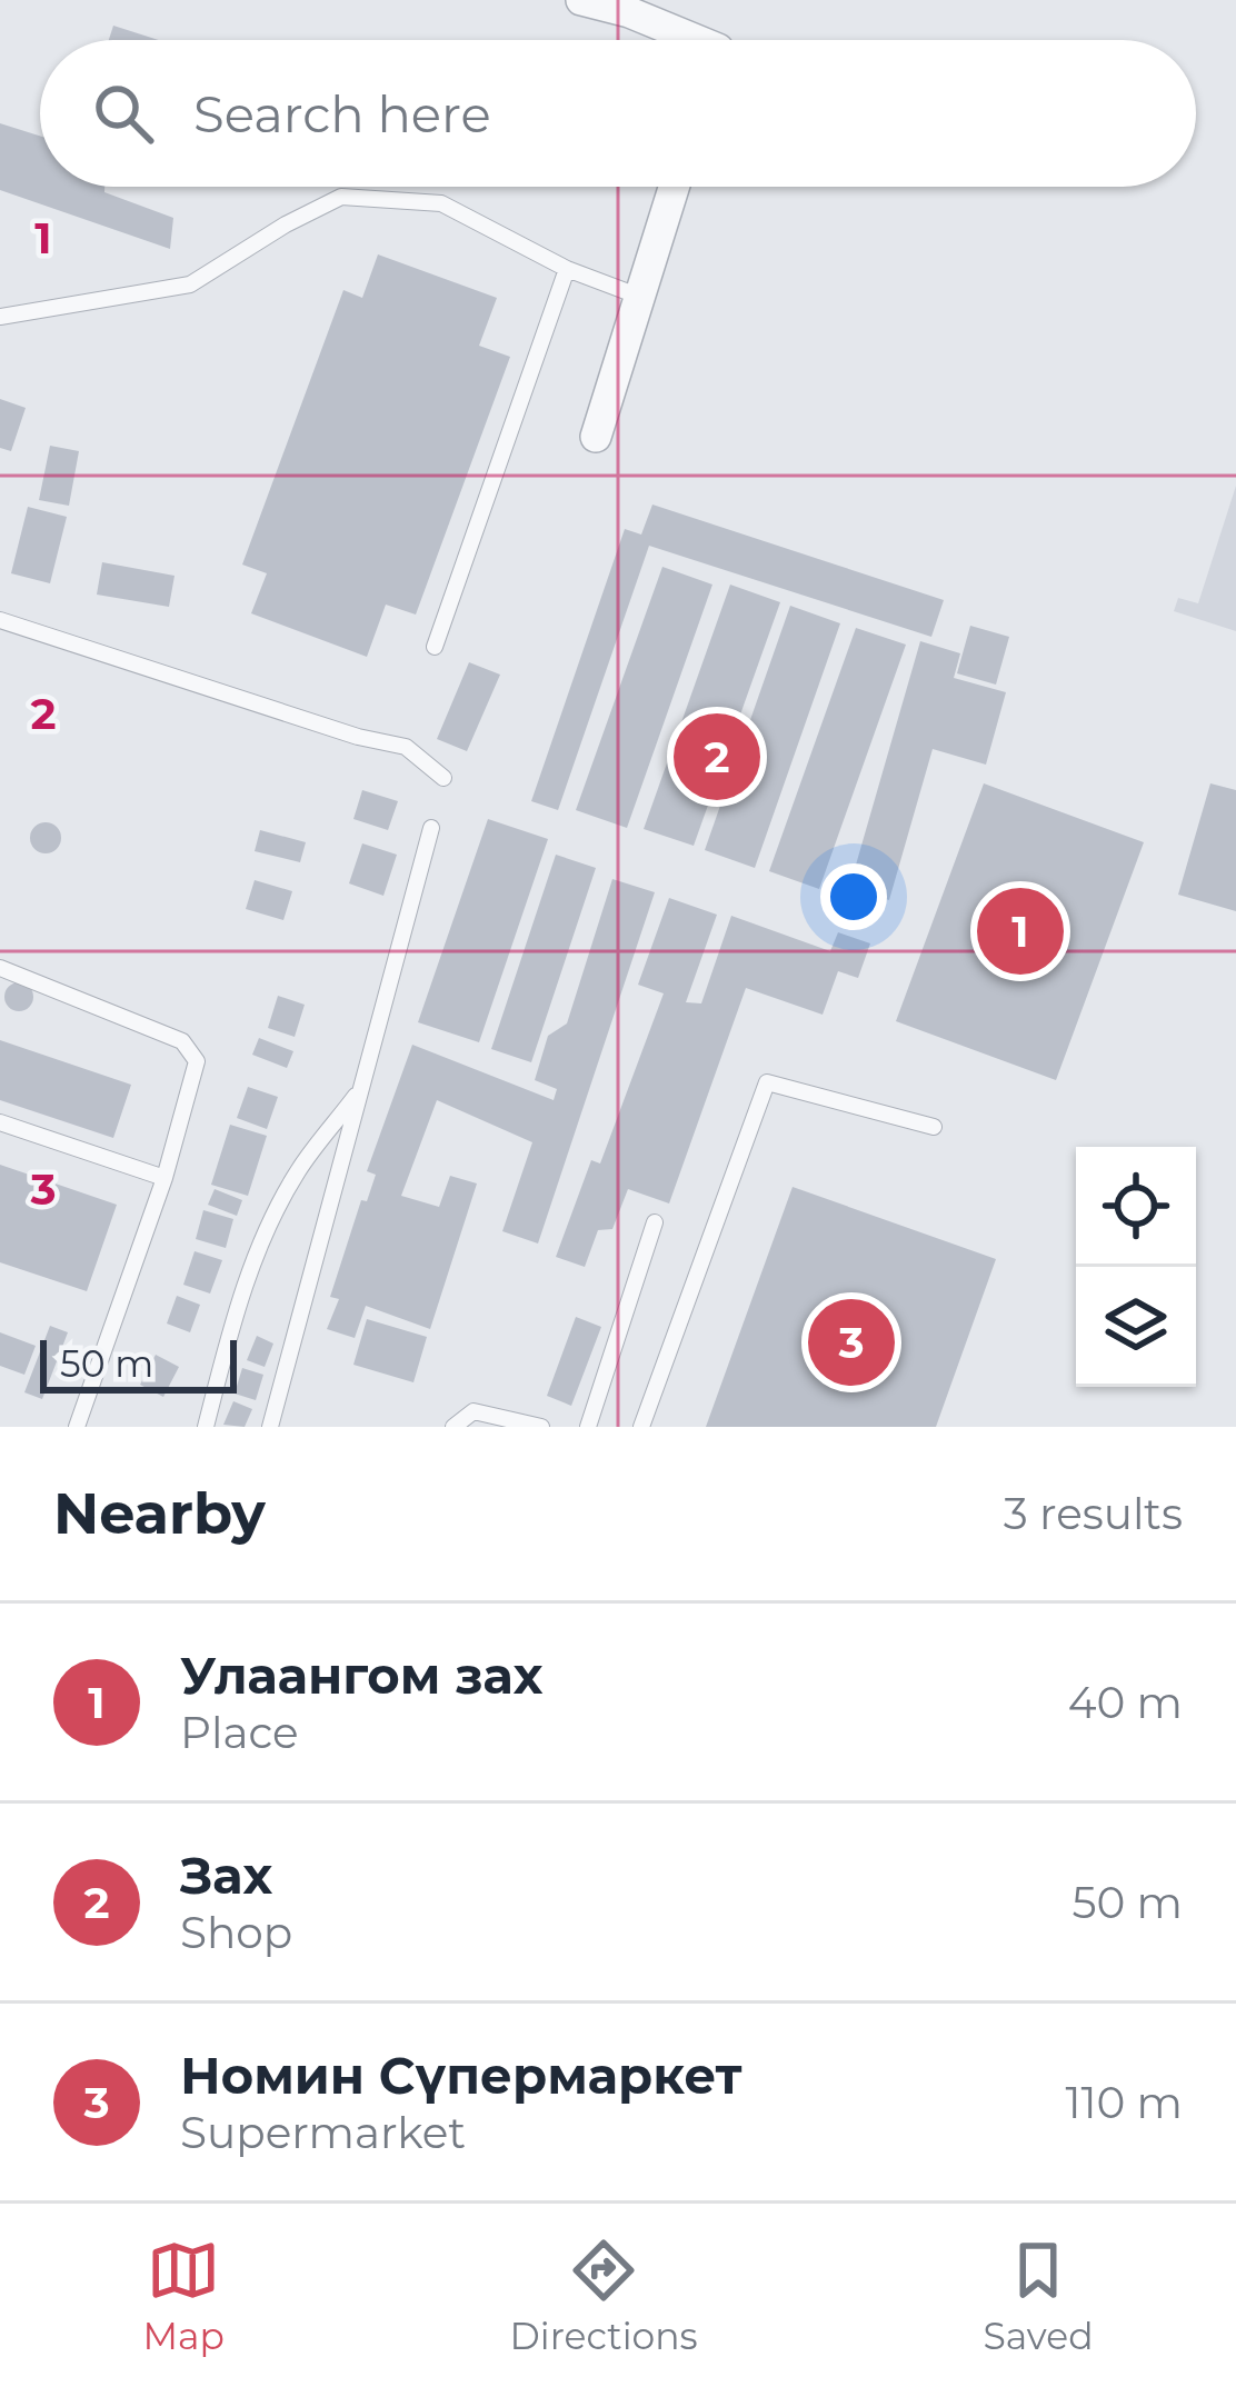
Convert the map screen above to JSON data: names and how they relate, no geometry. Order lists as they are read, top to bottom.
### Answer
{
  "scale_bar": "50 m",
  "page": {
    "search": "Search here",
    "pins": ["2", "1", "3"],
    "scale": "50 m",
    "heading": ["Nearby", "3 results"],
    "list": [
      {
        "mark": "1",
        "name": "Улаангом зах",
        "note": "Place",
        "value": "40 m"
      },
      {
        "mark": "2",
        "name": "Зах",
        "note": "Shop",
        "value": "50 m"
      },
      {
        "mark": "3",
        "name": "Номин Сүпермаркет",
        "note": "Supermarket",
        "value": "110 m"
      }
    ],
    "nav": ["Map", "Directions", "Saved"]
  },
  "grid": {
    "rows": ["1", "2", "3"]
  }
}
